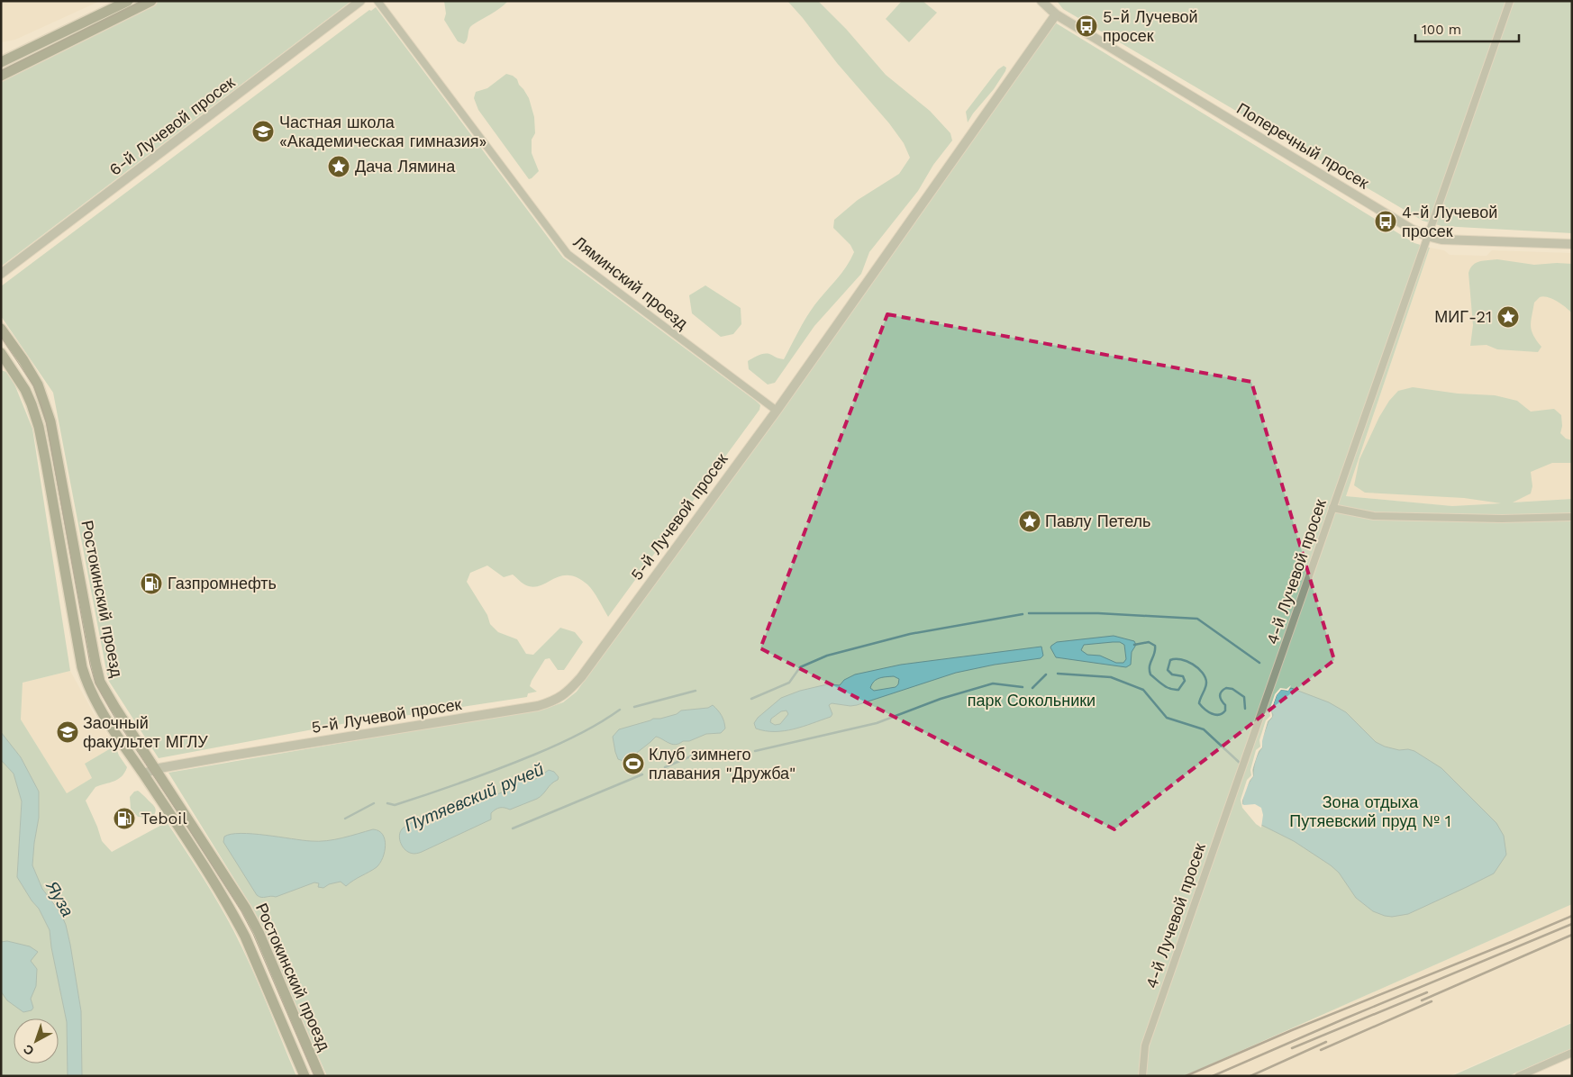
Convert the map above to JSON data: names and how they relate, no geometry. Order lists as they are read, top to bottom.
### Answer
{
  "streets": {
    "main road": ["Ростокинский проезд"],
    "street": [
      "6-й Лучевой просек",
      "Поперечный просек",
      "Ляминский проезд",
      "5-й Лучевой просек",
      "4-й Лучевой просек"
    ]
  },
  "crossings": [
    ["Поперечный просек", "5-й Лучевой просек"],
    ["Поперечный просек", "4-й Лучевой просек"],
    ["Ляминский проезд", "5-й Лучевой просек"],
    ["5-й Лучевой просек", "Ростокинский проезд"]
  ],
  "water": ["Путяевский ручей", "Яуза"],
  "parks": ["парк Сокольники", "Зона отдыха Путяевский пруд № 1"],
  "places": {
    "bus stop": ["5-й Лучевой просек", "4-й Лучевой просек"],
    "school or university": ["Частная школа «Академическая гимназия»", "Заочный факультет МГЛУ"],
    "place": ["Дача Лямина", "МИГ-21", "Павлу Петель"],
    "fuel station": ["Газпромнефть", "Teboil"],
    "sports": ["Клуб зимнего плавания \"Дружба\""]
  },
  "scale_bar": "100 m",
  "north": "bottom left"
}
